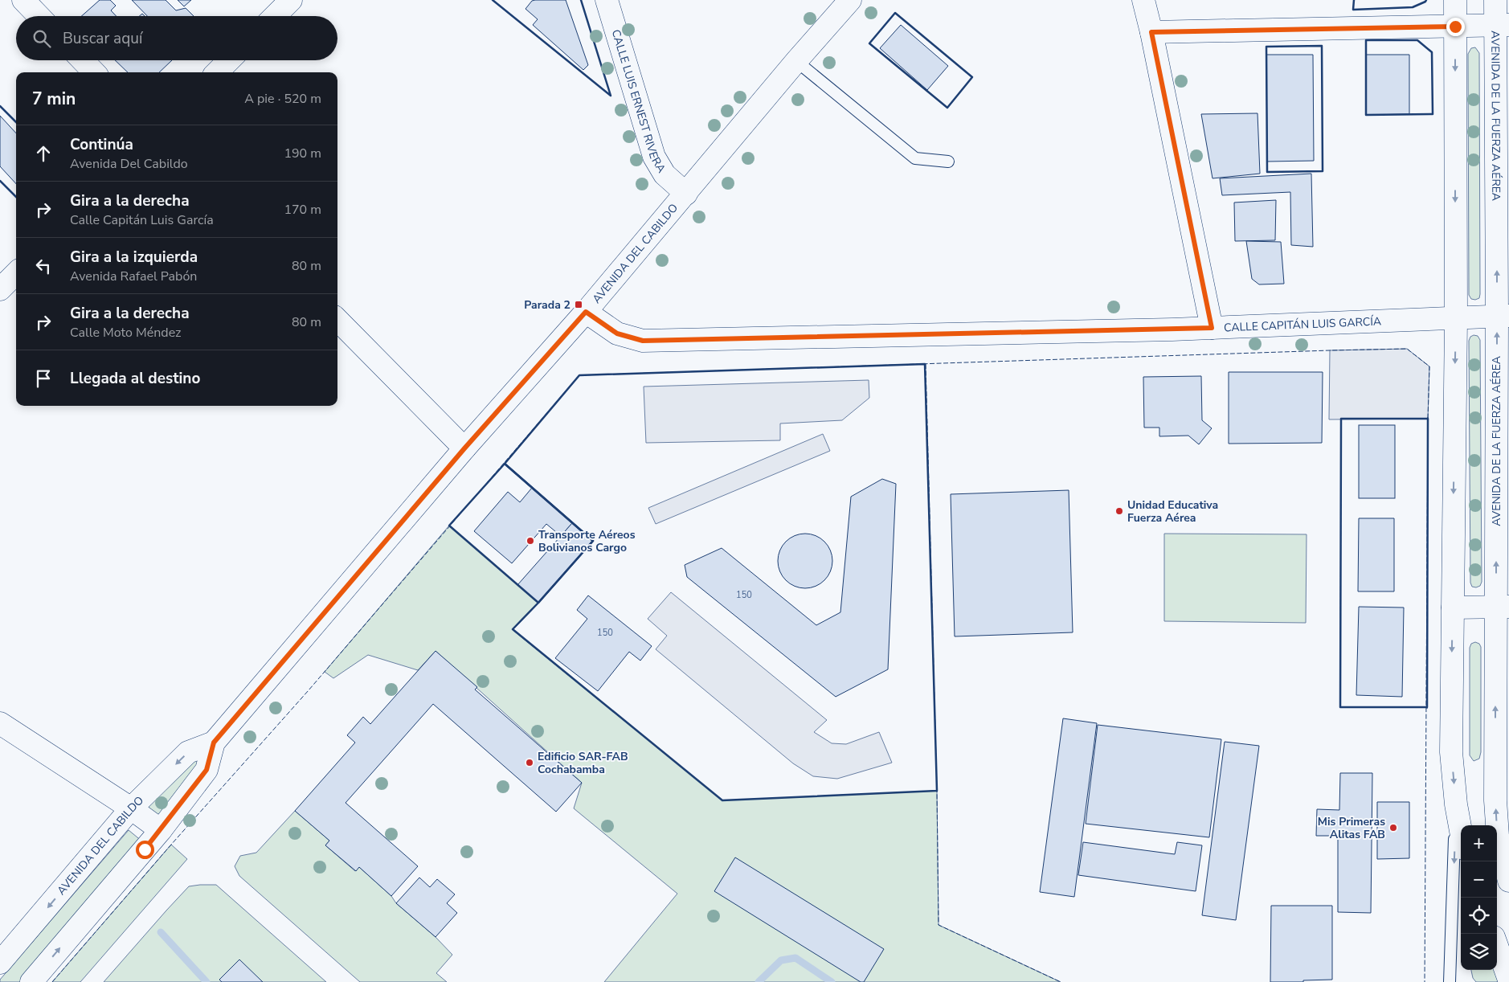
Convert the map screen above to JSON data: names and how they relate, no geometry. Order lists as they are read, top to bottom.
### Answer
{
  "streets": {
    "main road": [
      "CALLE LUIS ERNEST RIVERA",
      "AVENIDA DE LA FUERZA AÉREA",
      "AVENIDA DEL CABILDO",
      "CALLE CAPITÁN LUIS GARCÍA"
    ]
  },
  "crossings": [
    ["CALLE LUIS ERNEST RIVERA", "AVENIDA DEL CABILDO"],
    ["AVENIDA DE LA FUERZA AÉREA", "CALLE CAPITÁN LUIS GARCÍA"],
    ["AVENIDA DEL CABILDO", "CALLE CAPITÁN LUIS GARCÍA"]
  ],
  "places": {
    "transit": ["Parada 2"],
    "other": [
      "Unidad Educativa Fuerza Aérea",
      "Transporte Aéreos Bolivianos Cargo",
      "Edificio SAR-FAB Cochabamba",
      "Mis Primeras Alitas FAB"
    ]
  },
  "house_numbers": ["150", "150"],
  "page": {
    "search": "Buscar aquí",
    "heading": ["7 min", "A pie · 520 m"],
    "list": [
      ["Continúa", "Avenida Del Cabildo", "190 m"],
      ["Gira a la derecha", "Calle Capitán Luis García", "170 m"],
      ["Gira a la izquierda", "Avenida Rafael Pabón", "80 m"],
      ["Gira a la derecha", "Calle Moto Méndez", "80 m"],
      "Llegada al destino"
    ],
    "map_buttons": ["+", "−"]
  }
}
